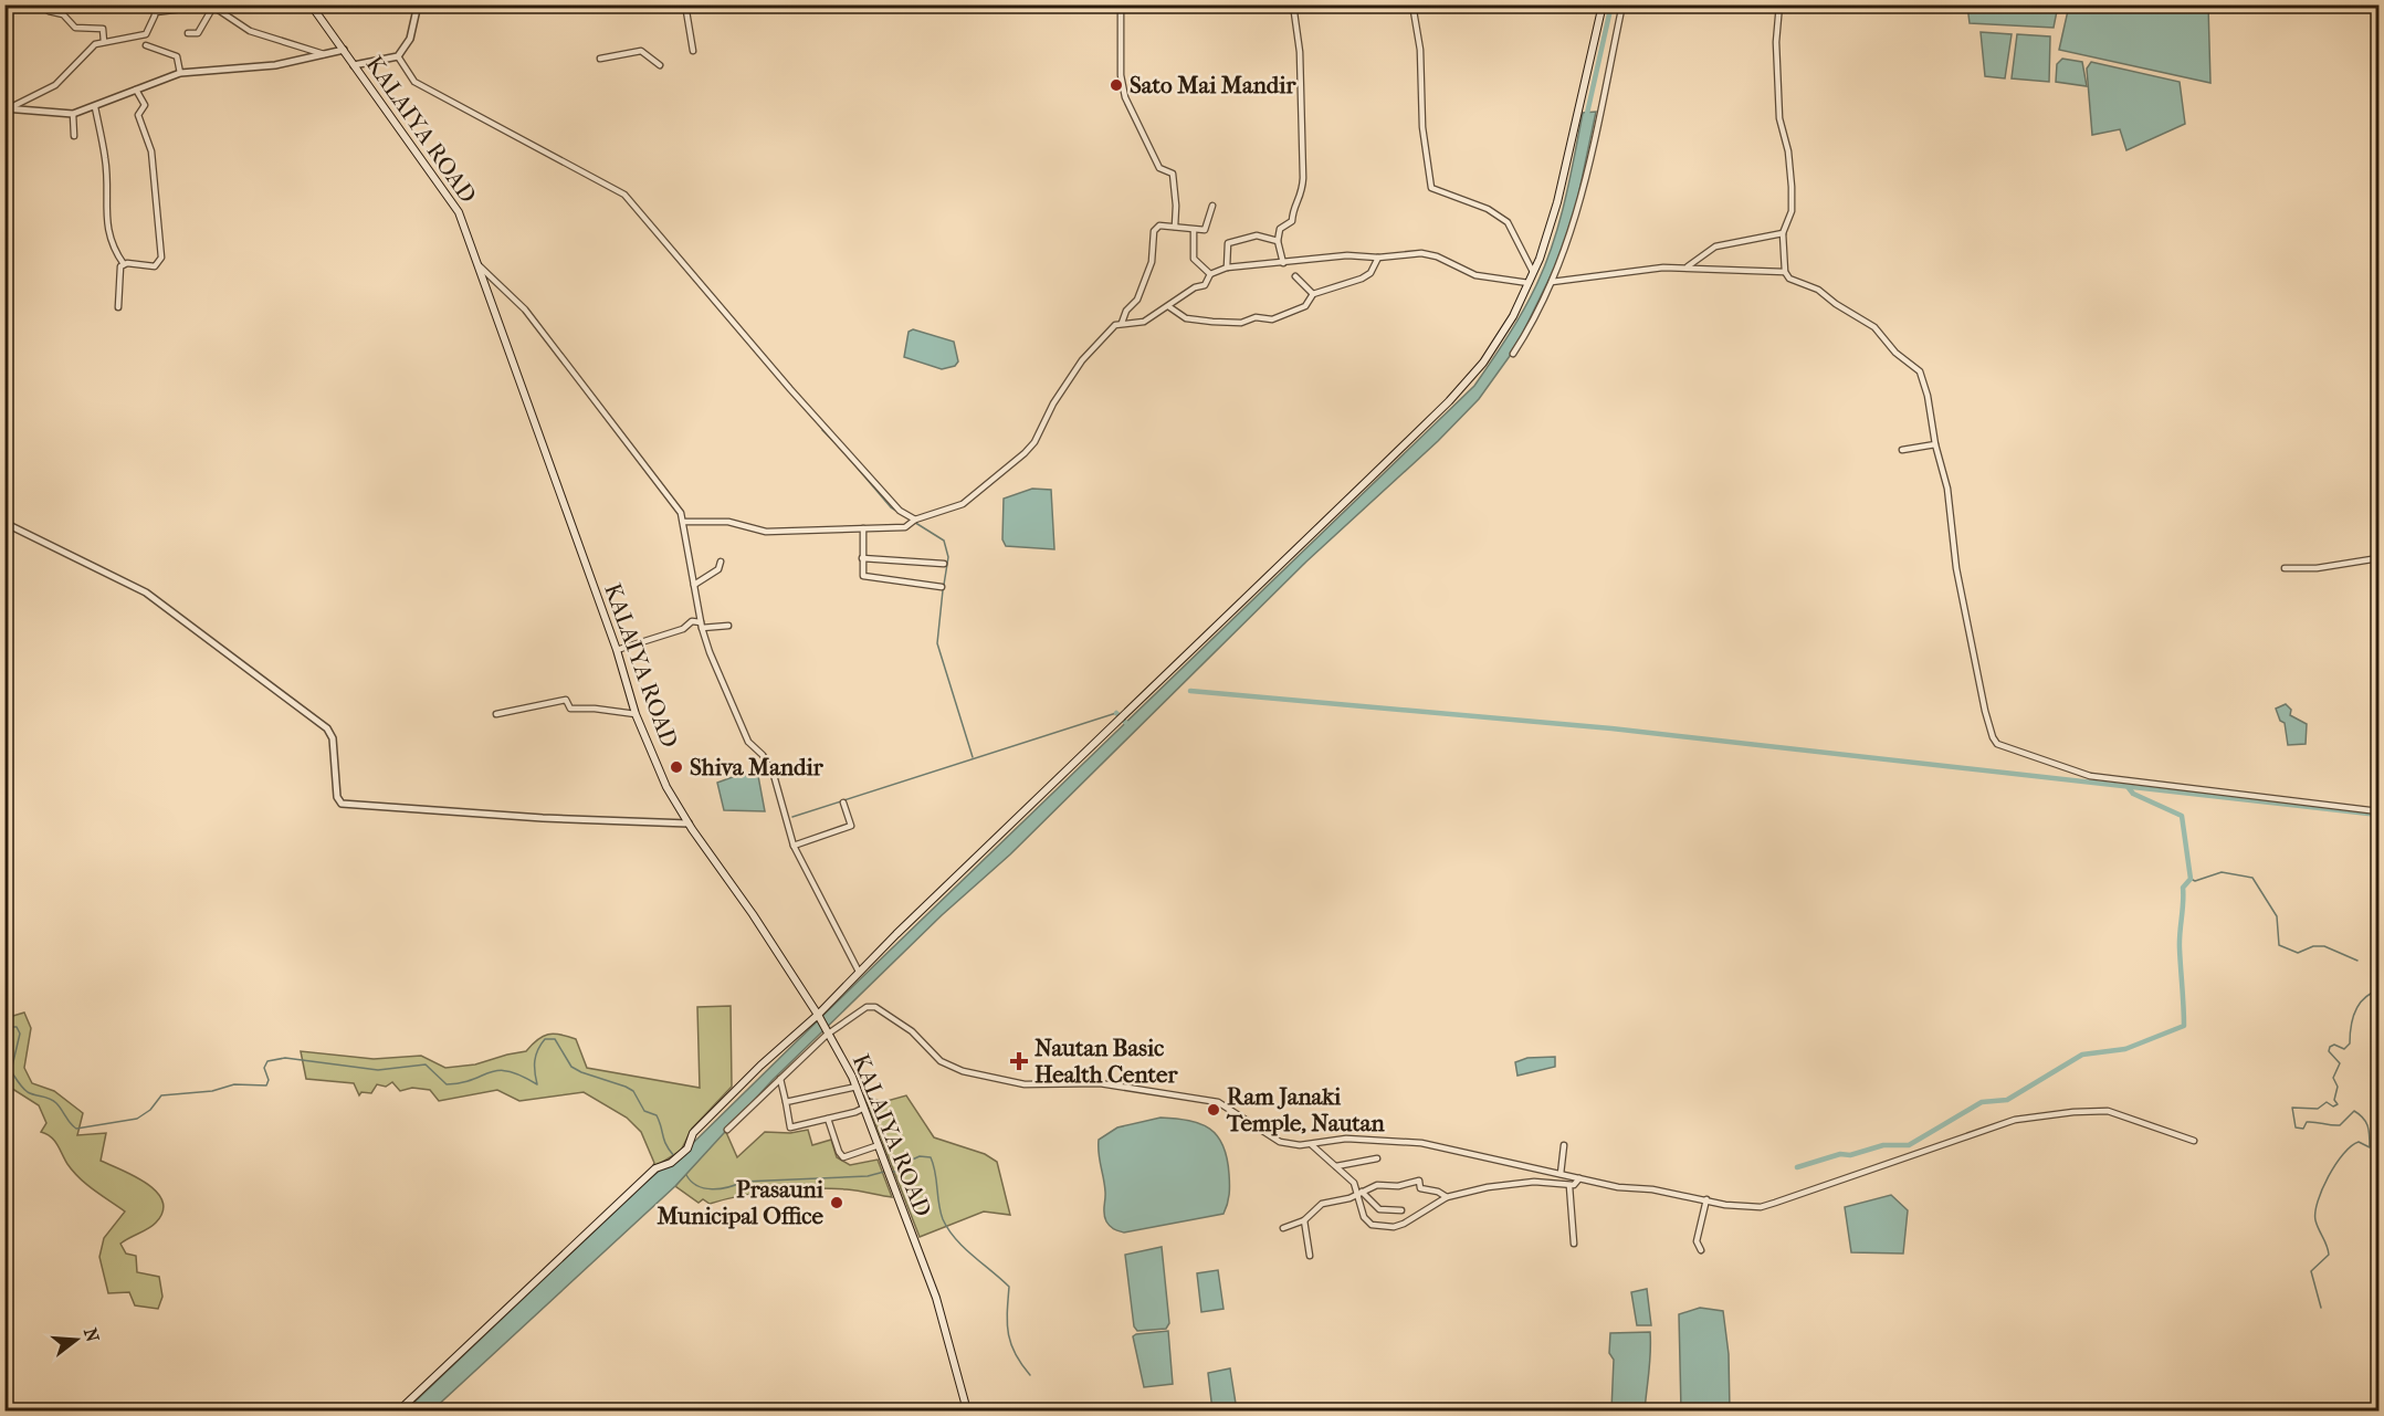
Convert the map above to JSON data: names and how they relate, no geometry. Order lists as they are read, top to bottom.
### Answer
{
  "streets": {
    "main road": ["KALAIYA ROAD"]
  },
  "places": {
    "other": [
      "Sato Mai Mandir",
      "Shiva Mandir",
      "Ram Janaki Temple, Nautan",
      "Prasauni Municipal Office"
    ],
    "health": ["Nautan Basic Health Center"]
  },
  "north": "right"
}
